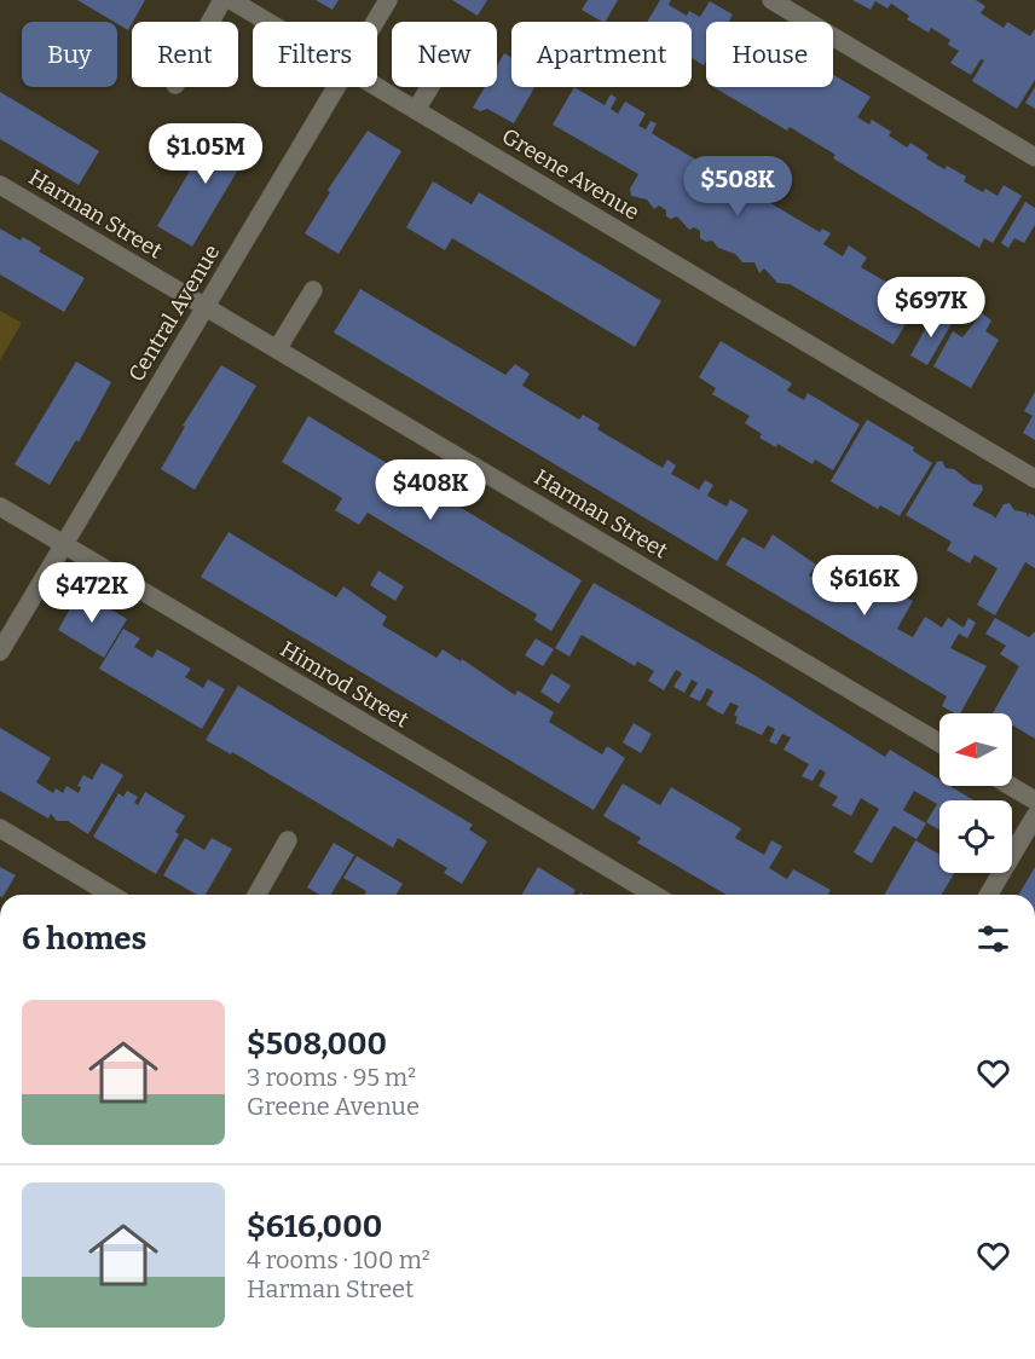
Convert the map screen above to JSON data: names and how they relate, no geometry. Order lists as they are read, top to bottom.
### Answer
{
  "streets": {
    "street": [
      "Greene Avenue",
      "Harman Street",
      "Central Avenue",
      "Himrod Street"
    ]
  },
  "crossings": [
    ["Harman Street", "Central Avenue"],
    ["Central Avenue", "Himrod Street"]
  ],
  "north": "left",
  "page": {
    "chip": [
      "Buy",
      "Rent",
      "Filters",
      "New",
      "Apartment",
      "House"
    ],
    "price": [
      "$1.05M",
      "$508K",
      "$697K",
      "$408K",
      "$616K",
      "$472K"
    ],
    "heading": "6 homes",
    "list": [
      {
        "name": "$508,000",
        "note": "3 rooms · 95 m² · Greene Avenue"
      },
      {
        "name": "$616,000",
        "note": "4 rooms · 100 m² · Harman Street"
      }
    ]
  }
}
